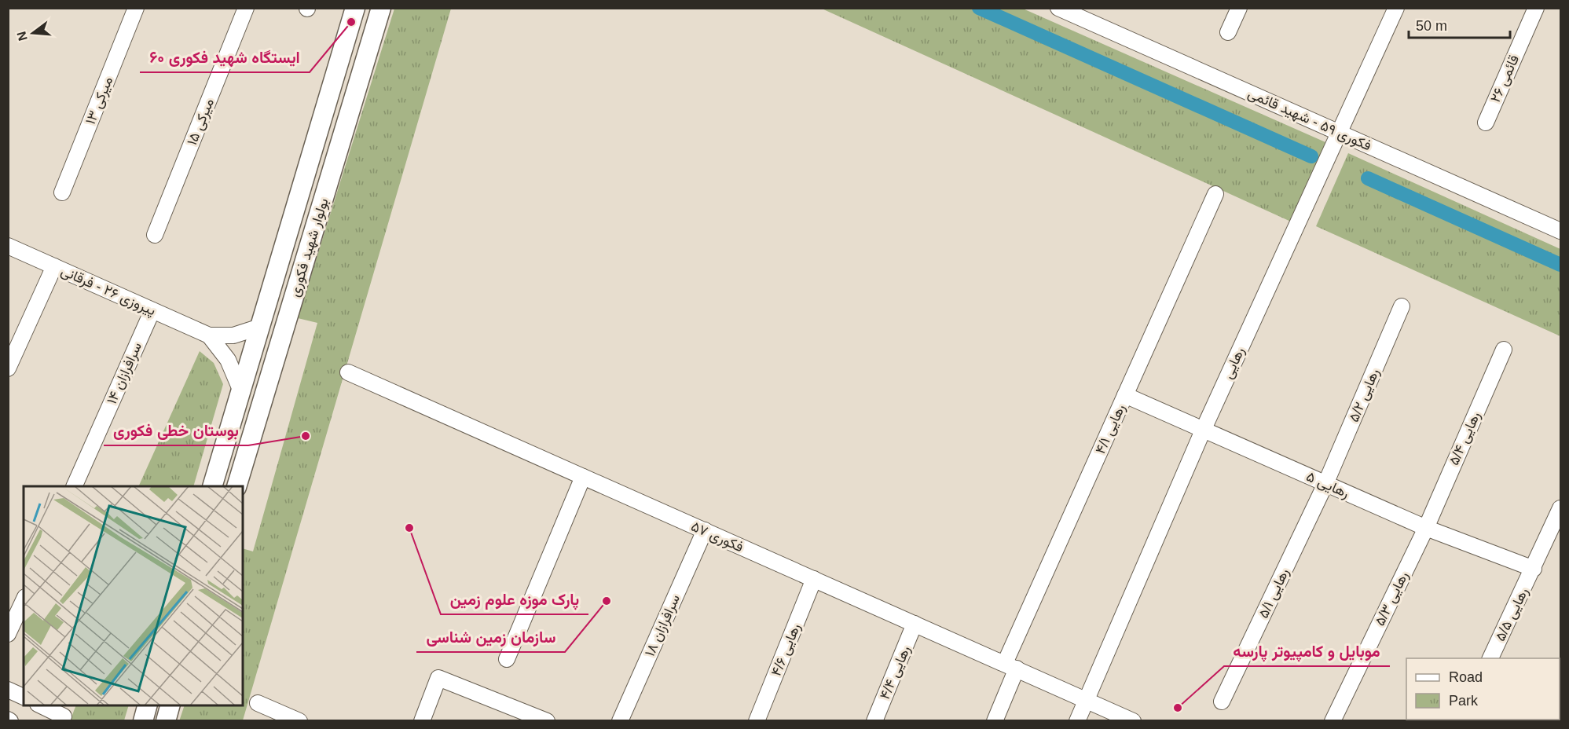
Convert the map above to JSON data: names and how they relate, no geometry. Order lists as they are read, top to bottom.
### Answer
{
  "streets": {
    "main road": ["بولوار شهید فکوری"],
    "street": [
      "قائمی ۲۶",
      "میرکی ۱۳",
      "فکوری ۵۹ - شهید قائمی",
      "میرکی ۱۵",
      "پیروزی ۲۶ - فرقانی",
      "رهایی",
      "سرافرازان ۱۴",
      "رهایی ۵/۲",
      "رهایی ۴/۱",
      "رهایی ۵/۴",
      "رهایی ۵",
      "فکوری ۵۷",
      "رهایی ۵/۱",
      "رهایی ۵/۳",
      "رهایی ۵/۵",
      "سرافرازان ۱۸",
      "رهایی ۴/۶",
      "رهایی ۴/۴"
    ]
  },
  "crossings": [
    ["فکوری ۵۹ - شهید قائمی", "رهایی"],
    ["پیروزی ۲۶ - فرقانی", "سرافرازان ۱۴"],
    ["رهایی", "رهایی ۵"],
    ["رهایی", "فکوری ۵۷"],
    ["رهایی ۵/۲", "رهایی ۵"],
    ["رهایی ۵/۲", "رهایی ۵/۱"],
    ["رهایی ۴/۱", "رهایی ۵"],
    ["رهایی ۴/۱", "فکوری ۵۷"],
    ["رهایی ۵/۴", "رهایی ۵"],
    ["رهایی ۵/۴", "رهایی ۵/۳"],
    ["رهایی ۵", "رهایی ۵/۱"],
    ["رهایی ۵", "رهایی ۵/۳"],
    ["رهایی ۵", "رهایی ۵/۵"],
    ["فکوری ۵۷", "سرافرازان ۱۸"],
    ["فکوری ۵۷", "رهایی ۴/۶"],
    ["فکوری ۵۷", "رهایی ۴/۴"]
  ],
  "places": [
    "ایستگاه شهید فکوری ۶۰",
    "بوستان خطی فکوری",
    "پارک موزه علوم زمین",
    "سازمان زمین شناسی",
    "موبایل و کامپیوتر پارسه"
  ],
  "legend": ["Road", "Park"],
  "scale_bar": "50 m",
  "north": "left"
}
